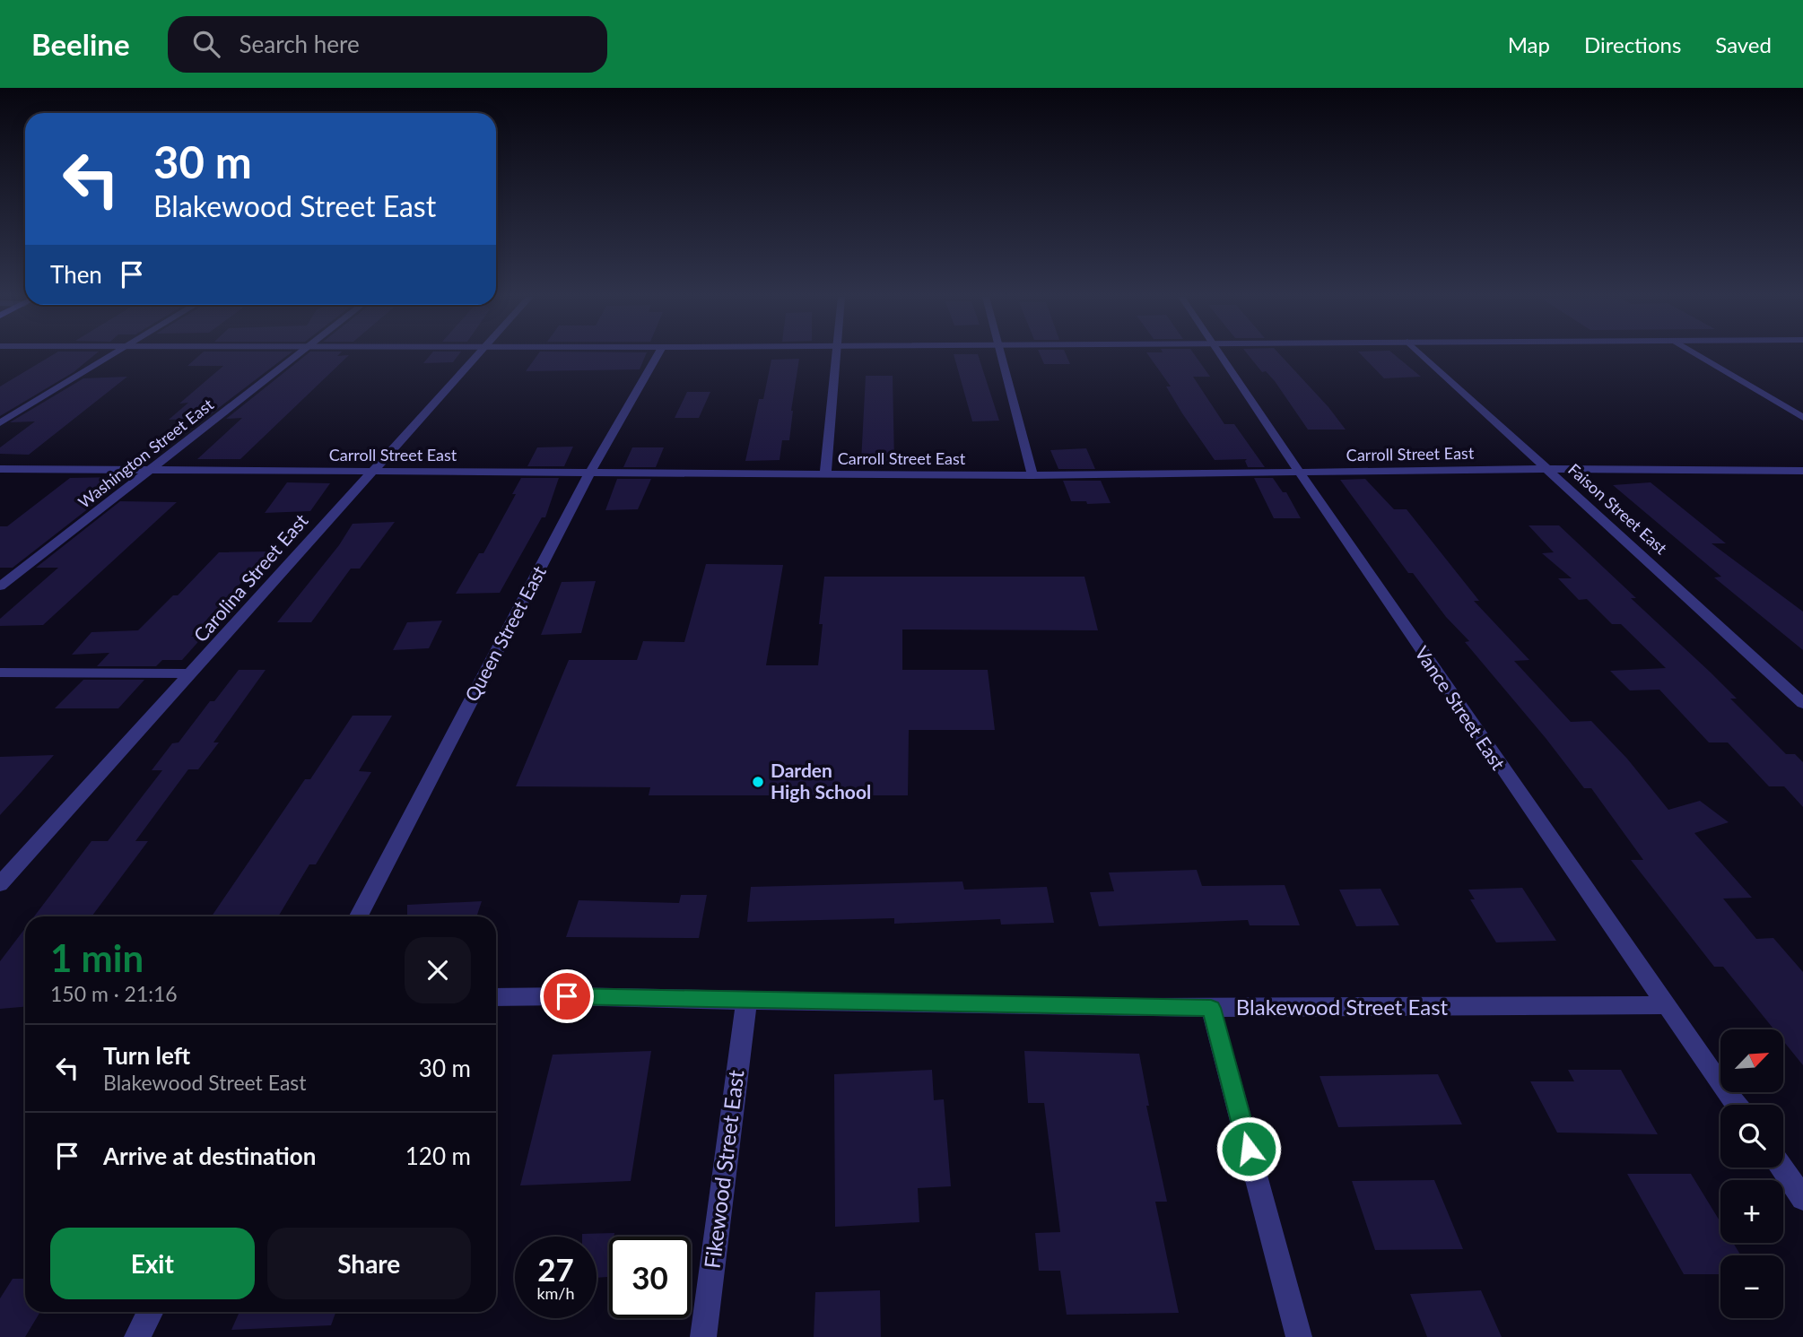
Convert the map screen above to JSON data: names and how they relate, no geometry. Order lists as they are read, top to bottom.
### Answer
{
  "streets": {
    "street": [
      "Washington Street East",
      "Carroll Street East",
      "Faison Street East",
      "Carolina Street East",
      "Queen Street East",
      "Vance Street East",
      "Blakewood Street East",
      "Fikewood Street East"
    ]
  },
  "crossings": [
    ["Washington Street East", "Carroll Street East"],
    ["Carroll Street East", "Faison Street East"],
    ["Carroll Street East", "Carolina Street East"],
    ["Carroll Street East", "Queen Street East"],
    ["Carroll Street East", "Vance Street East"],
    ["Vance Street East", "Blakewood Street East"],
    ["Blakewood Street East", "Fikewood Street East"]
  ],
  "places": ["Darden High School"],
  "north": "top right",
  "page": {
    "header": "Beeline",
    "search": "Search here",
    "nav": ["Map", "Directions", "Saved"],
    "turn": ["30 m", "Blakewood Street East"],
    "then": "Then",
    "heading": ["1 min", "150 m · 21:16"],
    "list": [
      {
        "name": "Turn left",
        "note": "Blakewood Street East",
        "value": "30 m"
      },
      {
        "name": "Arrive at destination",
        "value": "120 m"
      }
    ],
    "map_buttons": ["+", "−"],
    "buttons": ["Exit", "Share"],
    "speed": "27 km/h",
    "limit": "30"
  }
}
